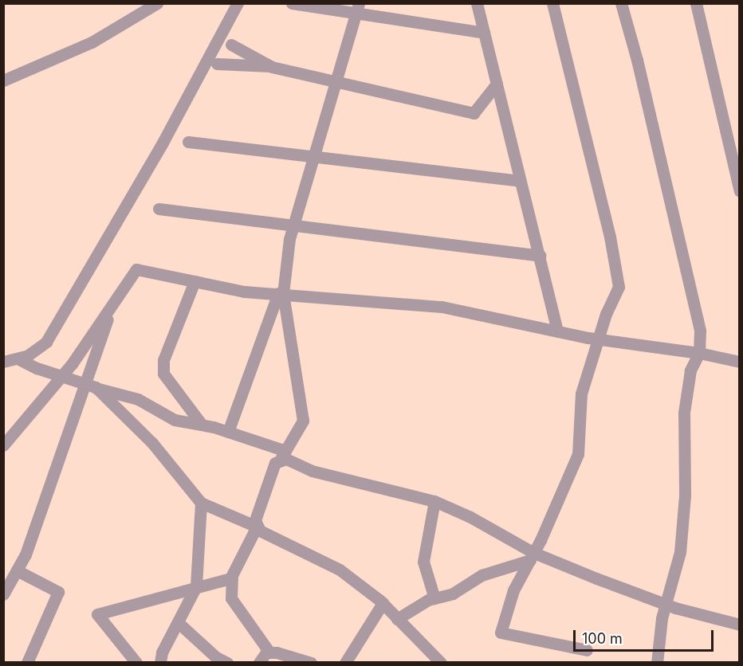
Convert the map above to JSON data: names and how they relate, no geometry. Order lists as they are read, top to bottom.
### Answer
{
  "scale_bar": "100 m"
}
